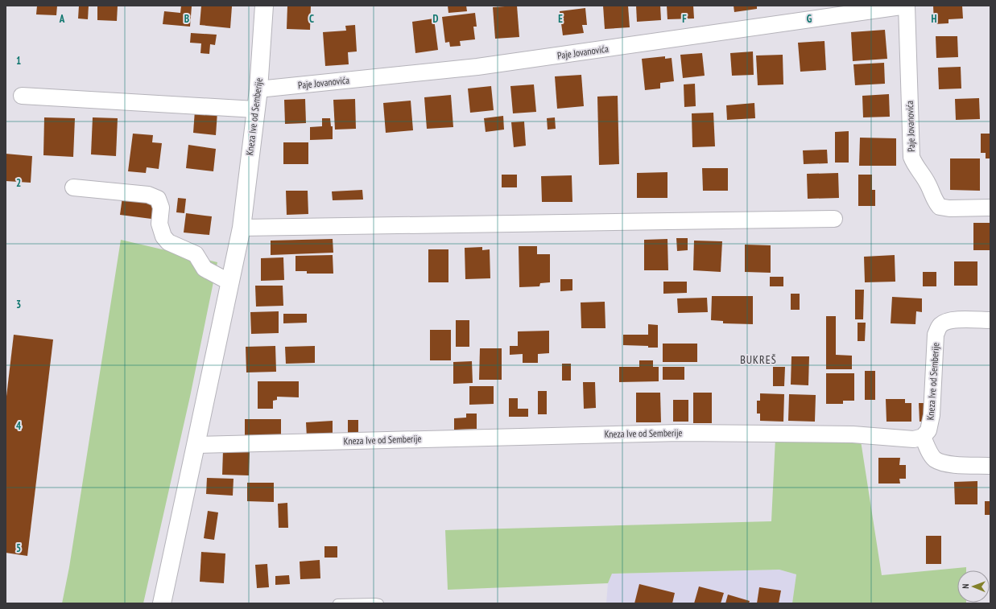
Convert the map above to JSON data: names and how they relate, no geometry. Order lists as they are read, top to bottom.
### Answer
{
  "streets": {
    "street": ["Paje Jovanovića", "Kneza Ive od Semberije"]
  },
  "crossings": [
    ["Paje Jovanovića", "Kneza Ive od Semberije"]
  ],
  "districts": ["BUKREŠ"],
  "north": "left",
  "grid": {
    "columns": [
      "A",
      "B",
      "C",
      "D",
      "E",
      "F",
      "G",
      "H"
    ],
    "rows": [
      "1",
      "2",
      "3",
      "4",
      "5"
    ]
  }
}
